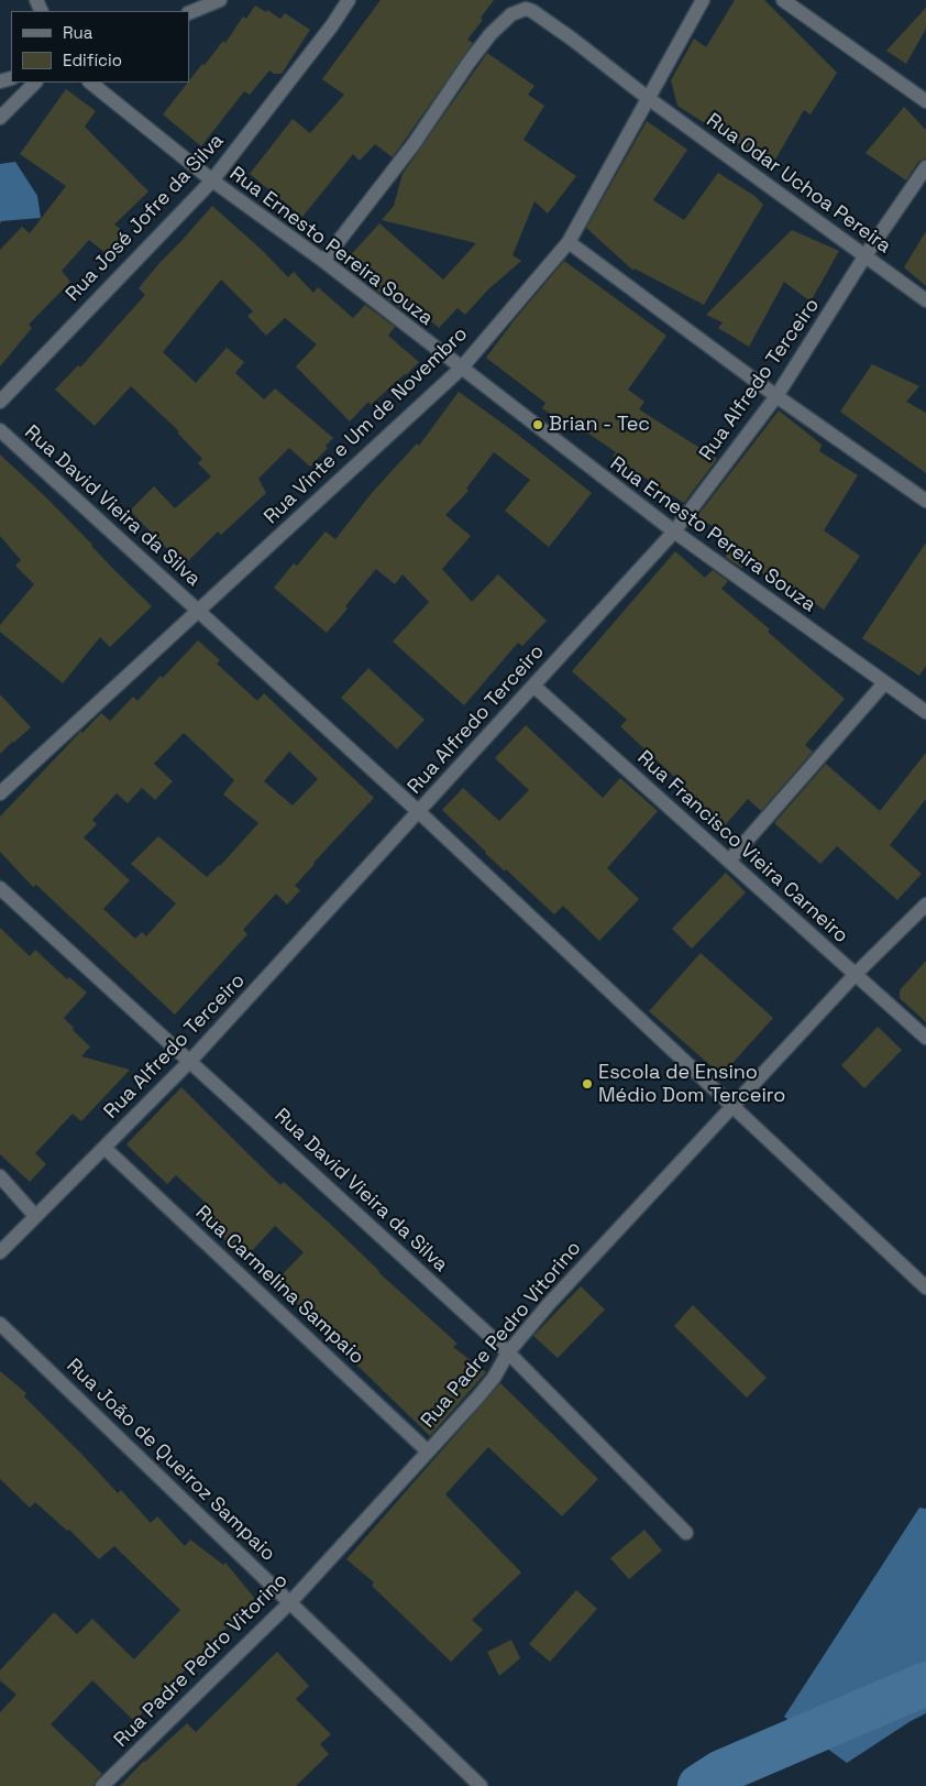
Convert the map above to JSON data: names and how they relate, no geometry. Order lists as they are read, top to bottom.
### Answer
{
  "streets": {
    "street": [
      "Rua Odar Uchoa Pereira",
      "Rua José Jofre da Silva",
      "Rua Ernesto Pereira Souza",
      "Rua Alfredo Terceiro",
      "Rua Vinte e Um de Novembro",
      "Rua David Vieira da Silva",
      "Rua Francisco Vieira Carneiro",
      "Rua Carmelina Sampaio",
      "Rua Padre Pedro Vitorino",
      "Rua João de Queiroz Sampaio"
    ]
  },
  "crossings": [
    ["Rua Odar Uchoa Pereira", "Rua Ernesto Pereira Souza"],
    ["Rua Odar Uchoa Pereira", "Rua Alfredo Terceiro"],
    ["Rua Odar Uchoa Pereira", "Rua Vinte e Um de Novembro"],
    ["Rua José Jofre da Silva", "Rua Ernesto Pereira Souza"],
    ["Rua Ernesto Pereira Souza", "Rua Alfredo Terceiro"],
    ["Rua Ernesto Pereira Souza", "Rua Vinte e Um de Novembro"],
    ["Rua Alfredo Terceiro", "Rua David Vieira da Silva"],
    ["Rua Alfredo Terceiro", "Rua Francisco Vieira Carneiro"],
    ["Rua Alfredo Terceiro", "Rua Carmelina Sampaio"],
    ["Rua Vinte e Um de Novembro", "Rua David Vieira da Silva"],
    ["Rua David Vieira da Silva", "Rua Padre Pedro Vitorino"],
    ["Rua Francisco Vieira Carneiro", "Rua Padre Pedro Vitorino"],
    ["Rua Carmelina Sampaio", "Rua Padre Pedro Vitorino"],
    ["Rua Padre Pedro Vitorino", "Rua João de Queiroz Sampaio"]
  ],
  "places": ["Brian - Tec", "Escola de Ensino Médio Dom Terceiro"],
  "legend": ["Rua", "Edifício"]
}
